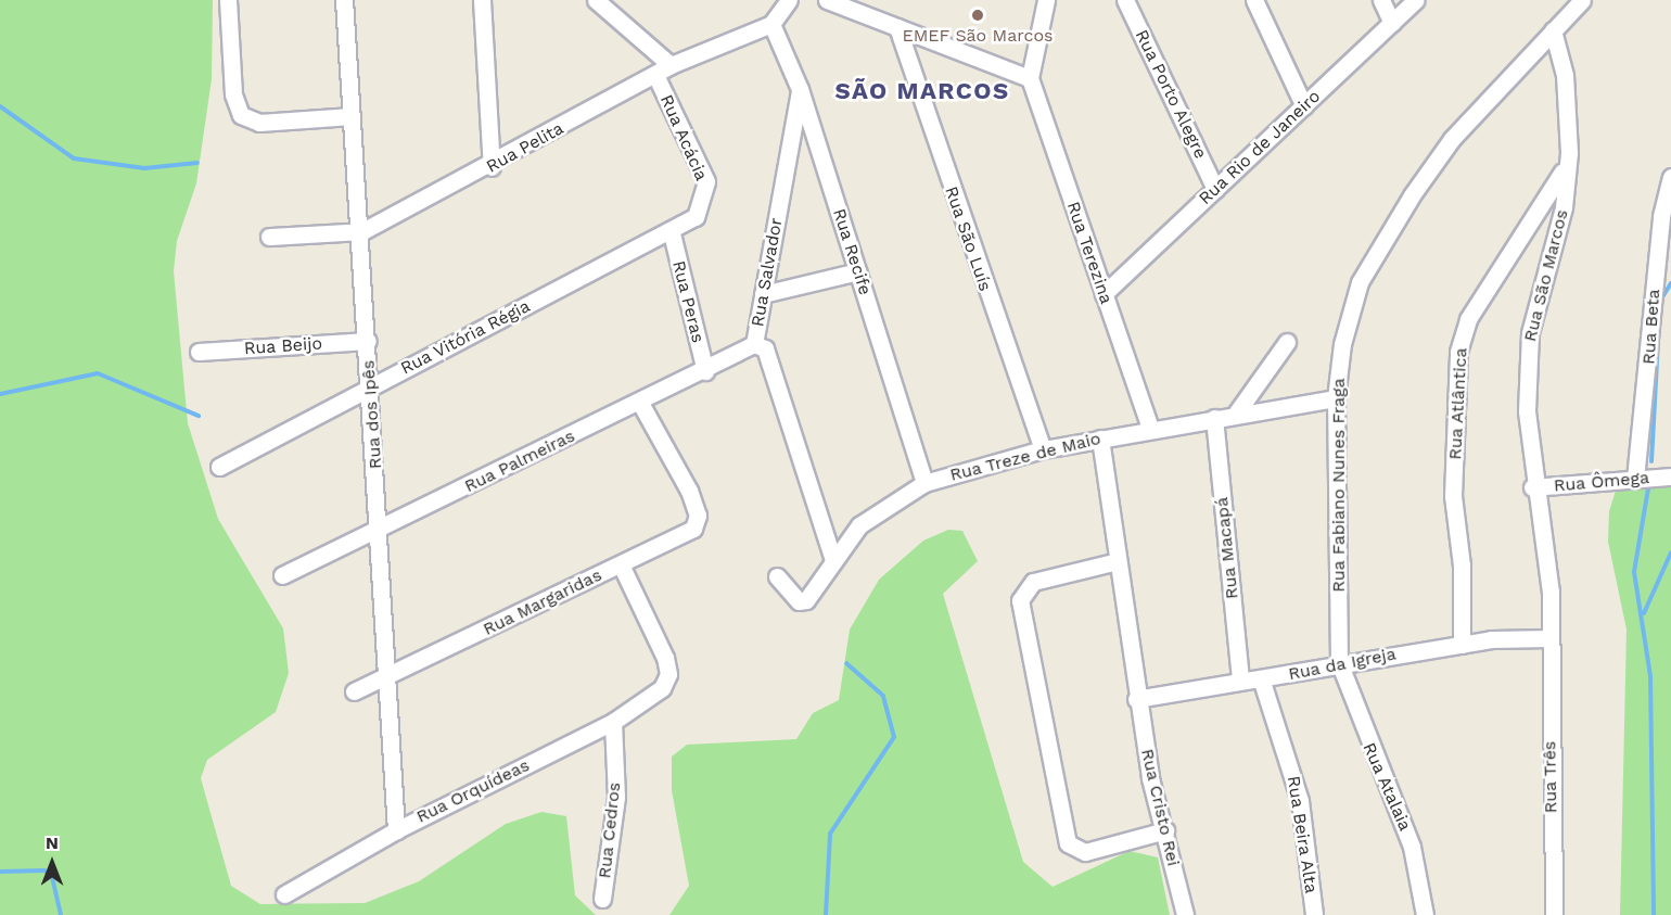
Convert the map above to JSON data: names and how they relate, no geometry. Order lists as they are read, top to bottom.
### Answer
{
  "streets": {
    "street": [
      "Rua Porto Alegre",
      "Rua Acácia",
      "Rua Pelita",
      "Rua Rio de Janeiro",
      "Rua São Luís",
      "Rua Recife",
      "Rua Terezina",
      "Rua Salvador",
      "Rua São Marcos",
      "Rua Peras",
      "Rua Beta",
      "Rua Vitória Régia",
      "Rua Beijo",
      "Rua Atlântica",
      "Rua dos Ipês",
      "Rua Treze de Maio",
      "Rua Palmeiras",
      "Rua Ômega",
      "Rua Fabiano Nunes Fraga",
      "Rua Macapá",
      "Rua Margaridas",
      "Rua da Igreja",
      "Rua Três",
      "Rua Atalaia",
      "Rua Orquídeas",
      "Rua Cristo Rei",
      "Rua Cedros",
      "Rua Beira Alta"
    ]
  },
  "crossings": [
    ["Rua Porto Alegre", "Rua Rio de Janeiro"],
    ["Rua Acácia", "Rua Pelita"],
    ["Rua Acácia", "Rua Vitória Régia"],
    ["Rua Pelita", "Rua Recife"],
    ["Rua Pelita", "Rua dos Ipês"],
    ["Rua Rio de Janeiro", "Rua Terezina"],
    ["Rua São Luís", "Rua Treze de Maio"],
    ["Rua Recife", "Rua Salvador"],
    ["Rua Recife", "Rua Treze de Maio"],
    ["Rua Terezina", "Rua Treze de Maio"],
    ["Rua Salvador", "Rua Treze de Maio"],
    ["Rua Salvador", "Rua Palmeiras"],
    ["Rua São Marcos", "Rua Atlântica"],
    ["Rua São Marcos", "Rua Ômega"],
    ["Rua São Marcos", "Rua Fabiano Nunes Fraga"],
    ["Rua São Marcos", "Rua da Igreja"],
    ["Rua São Marcos", "Rua Três"],
    ["Rua Peras", "Rua Vitória Régia"],
    ["Rua Peras", "Rua Palmeiras"],
    ["Rua Beta", "Rua Ômega"],
    ["Rua Vitória Régia", "Rua dos Ipês"],
    ["Rua Beijo", "Rua dos Ipês"],
    ["Rua Atlântica", "Rua da Igreja"],
    ["Rua dos Ipês", "Rua Palmeiras"],
    ["Rua dos Ipês", "Rua Margaridas"],
    ["Rua dos Ipês", "Rua Orquídeas"],
    ["Rua Treze de Maio", "Rua Fabiano Nunes Fraga"],
    ["Rua Treze de Maio", "Rua Macapá"],
    ["Rua Treze de Maio", "Rua Cristo Rei"],
    ["Rua Palmeiras", "Rua Margaridas"],
    ["Rua Fabiano Nunes Fraga", "Rua da Igreja"],
    ["Rua Fabiano Nunes Fraga", "Rua Atalaia"],
    ["Rua Macapá", "Rua da Igreja"],
    ["Rua Margaridas", "Rua Orquídeas"],
    ["Rua da Igreja", "Rua Três"],
    ["Rua da Igreja", "Rua Atalaia"],
    ["Rua da Igreja", "Rua Cristo Rei"],
    ["Rua da Igreja", "Rua Beira Alta"],
    ["Rua Orquídeas", "Rua Cedros"]
  ],
  "districts": ["SÃO MARCOS"],
  "places": ["EMEF São Marcos"],
  "north": "top"
}
